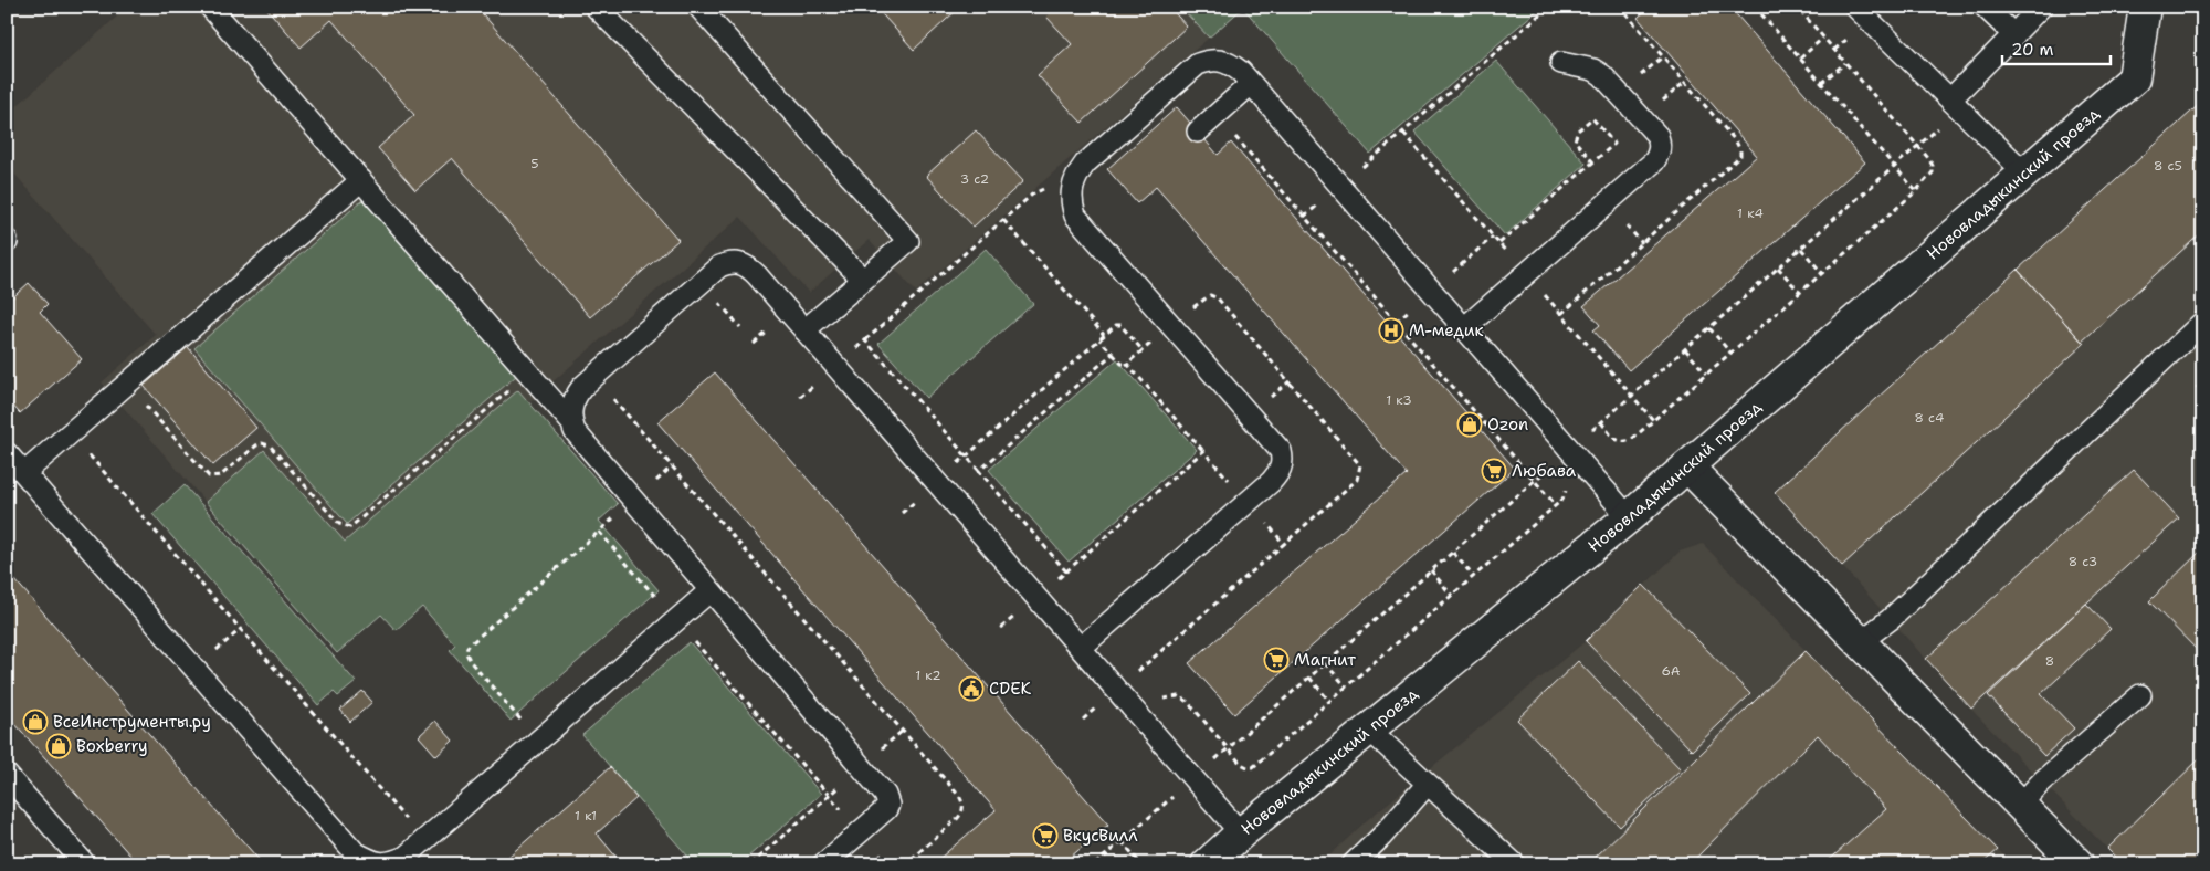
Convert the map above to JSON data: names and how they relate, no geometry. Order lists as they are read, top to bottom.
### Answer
{
  "streets": {
    "street": ["Нововладыкинский проезд"]
  },
  "places": {
    "hospital": ["М-медик"],
    "shop": ["Ozon", "ВсеИнструменты.ру", "Boxberry"],
    "supermarket": ["Любава", "Магнит", "ВкусВилл"],
    "public building": ["CDEK"]
  },
  "house_numbers": [
    "5",
    "8 с5",
    "3 с2",
    "1 к4",
    "1 к3",
    "8 с4",
    "8 с3",
    "8",
    "6А",
    "1 к2",
    "1 к1"
  ],
  "scale_bar": "20 m"
}
